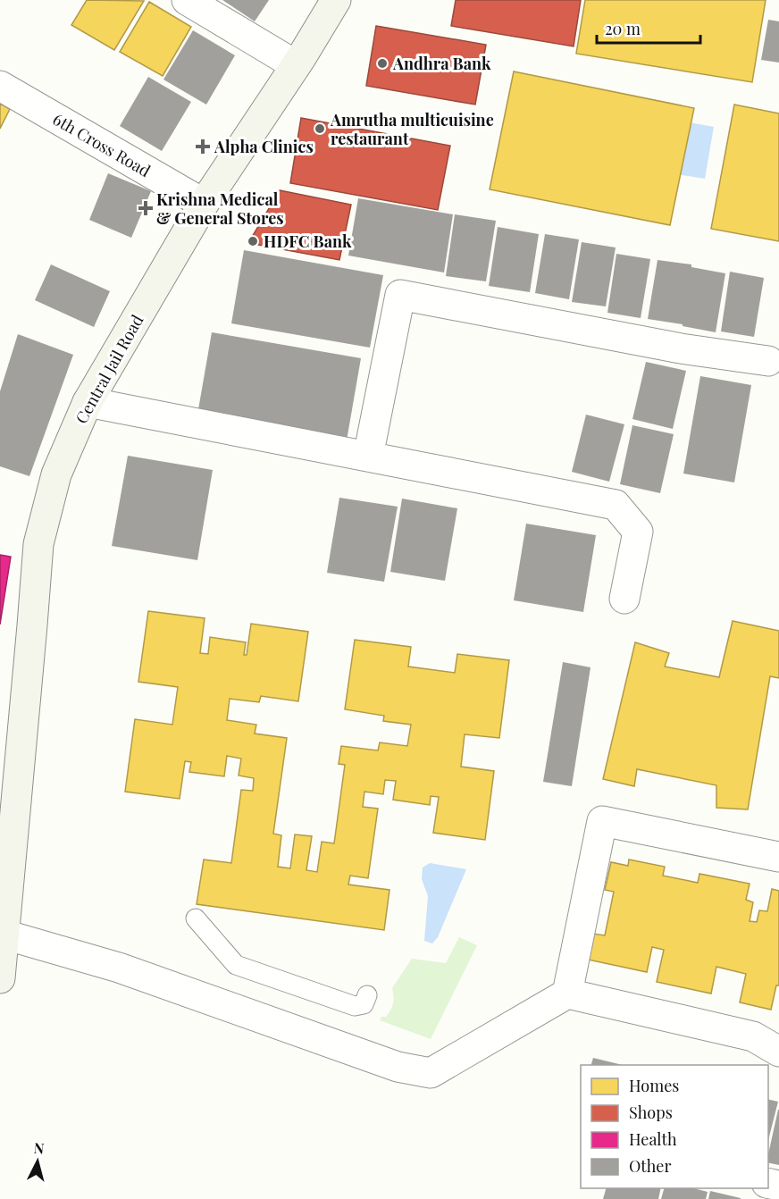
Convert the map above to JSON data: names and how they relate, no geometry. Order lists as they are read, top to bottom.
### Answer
{
  "streets": {
    "main road": ["Central Jail Road"],
    "street": ["6th Cross Road"]
  },
  "crossings": [
    ["6th Cross Road", "Central Jail Road"]
  ],
  "places": {
    "other": ["Andhra Bank", "Amrutha multicuisine restaurant", "HDFC Bank"],
    "health": ["Alpha Clinics", "Krishna Medical & General Stores"]
  },
  "legend": [
    "Homes",
    "Shops",
    "Health",
    "Other"
  ],
  "scale_bar": "20 m",
  "north": "top"
}
